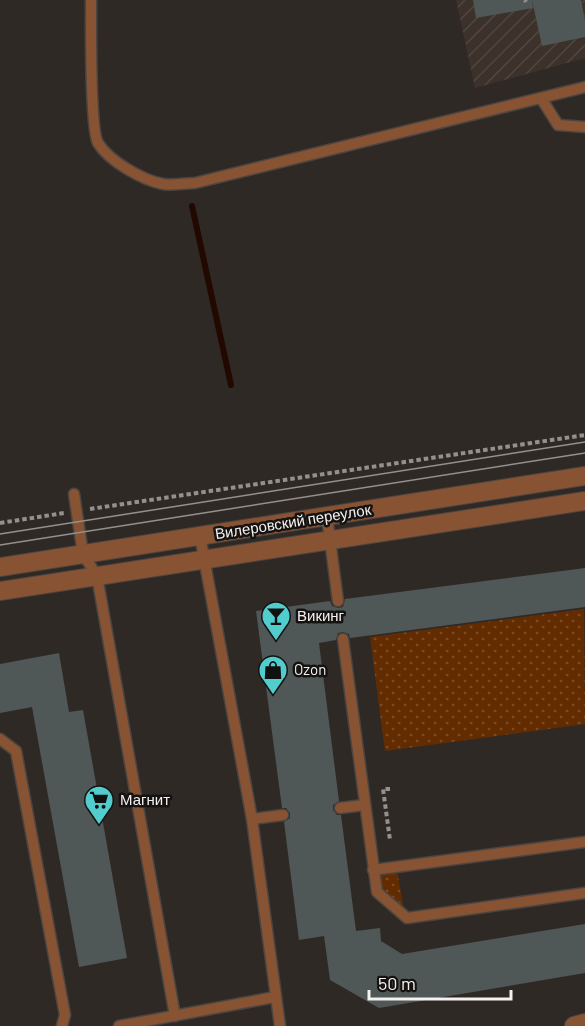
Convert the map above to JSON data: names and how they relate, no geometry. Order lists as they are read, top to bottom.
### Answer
{
  "streets": {
    "street": ["Вилеровский переулок"]
  },
  "places": {
    "bar": ["Викинг"],
    "shop": ["Ozon"],
    "supermarket": ["Магнит"]
  },
  "scale_bar": "50 m"
}
